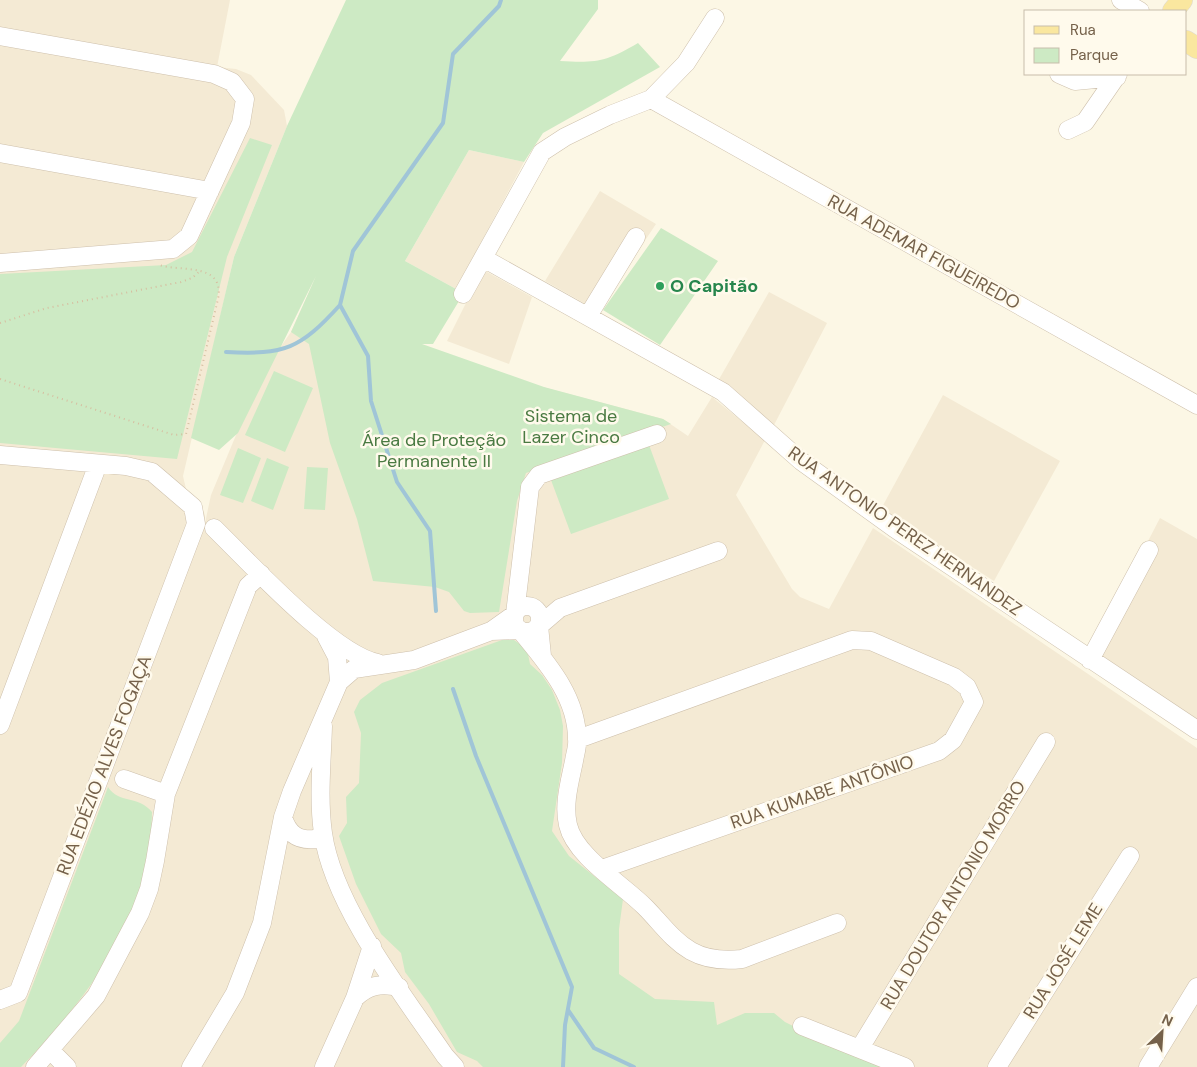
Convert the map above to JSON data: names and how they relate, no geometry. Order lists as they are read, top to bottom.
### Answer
{
  "streets": {
    "street": [
      "RUA ADEMAR FIGUEIREDO",
      "RUA ANTONIO PEREZ HERNANDEZ",
      "RUA EDÉZIO ALVES FOGAÇA",
      "RUA KUMABE ANTÔNIO",
      "RUA DOUTOR ANTONIO MORRO",
      "RUA JOSÉ LEME"
    ]
  },
  "parks": ["Sistema de Lazer Cinco", "Área de Proteção Permanente II"],
  "places": ["O Capitão"],
  "legend": ["Rua", "Parque"],
  "north": "top right"
}
